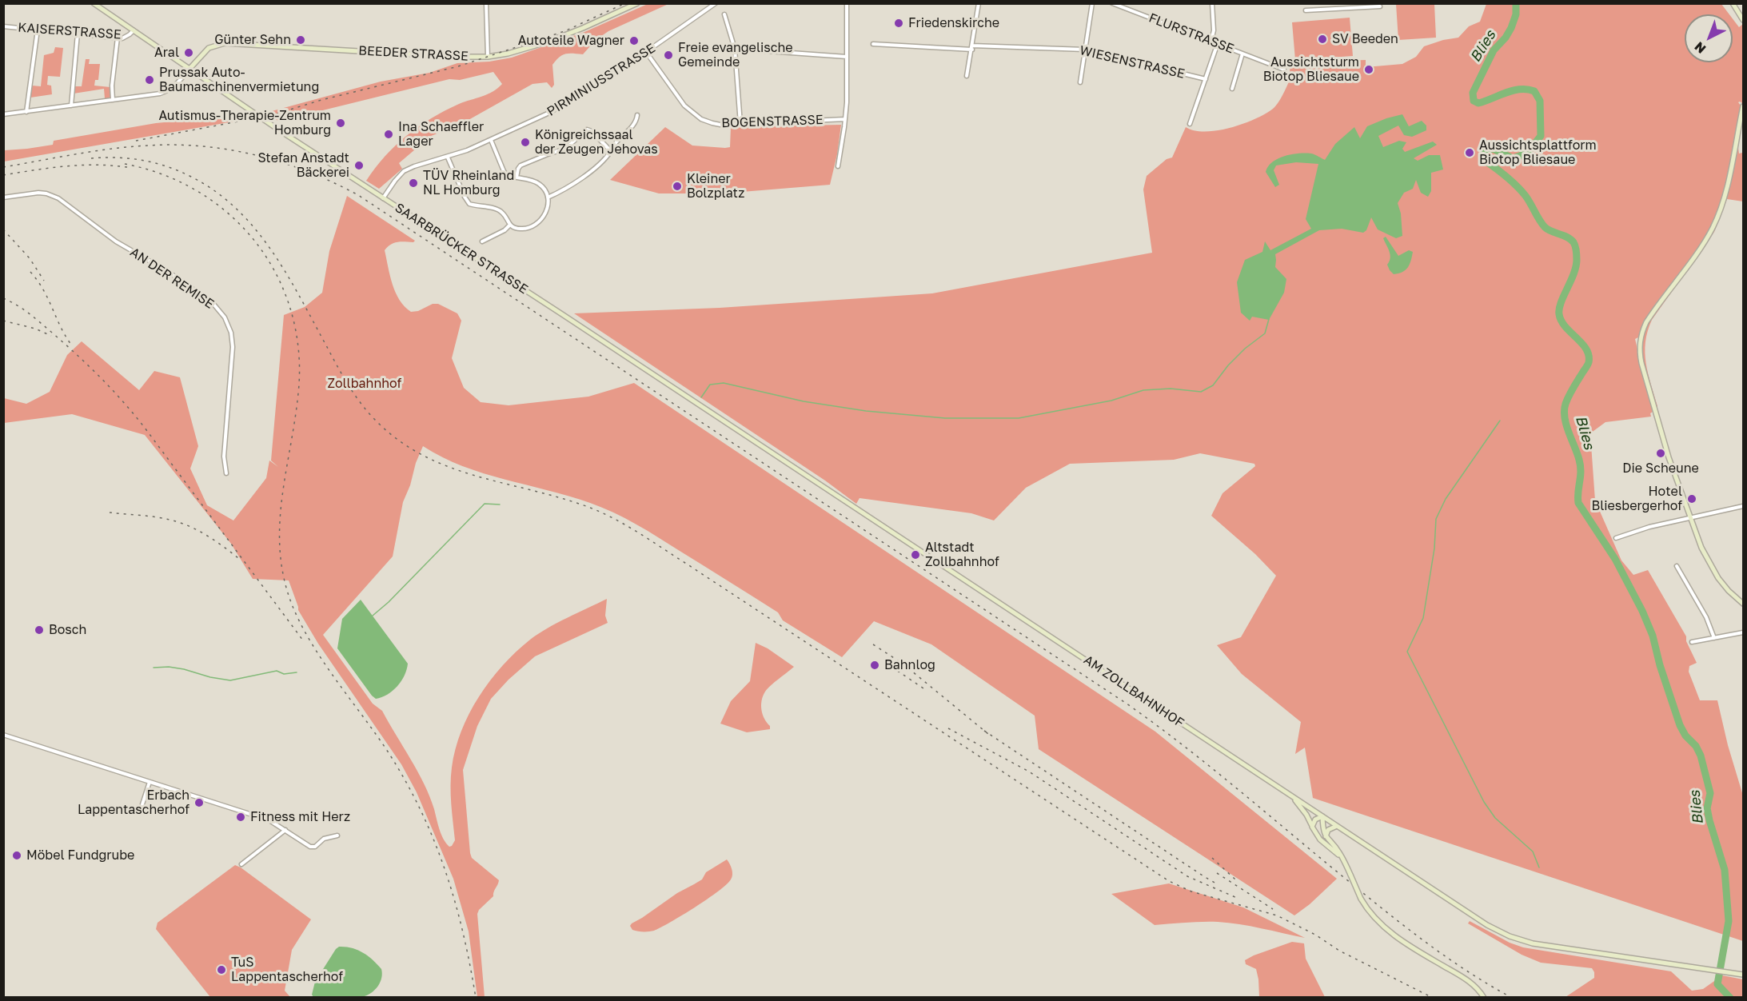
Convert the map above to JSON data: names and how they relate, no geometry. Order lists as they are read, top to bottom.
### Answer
{
  "streets": {
    "main road": ["BEEDER STRASSE", "SAARBRÜCKER STRASSE", "AM ZOLLBAHNHOF"],
    "street": [
      "KAISERSTRASSE",
      "FLURSTRASSE",
      "WIESENSTRASSE",
      "PIRMINIUSSTRASSE",
      "BOGENSTRASSE",
      "AN DER REMISE"
    ]
  },
  "crossings": [
    ["KAISERSTRASSE", "SAARBRÜCKER STRASSE"],
    ["BEEDER STRASSE", "SAARBRÜCKER STRASSE"],
    ["PIRMINIUSSTRASSE", "BOGENSTRASSE"],
    ["PIRMINIUSSTRASSE", "SAARBRÜCKER STRASSE"],
    ["SAARBRÜCKER STRASSE", "AM ZOLLBAHNHOF"]
  ],
  "water": ["Blies"],
  "parks": ["Zollbahnhof"],
  "places": [
    "Friedenskirche",
    "SV Beeden",
    "Günter Sehn",
    "Autoteile Wagner",
    "Aral",
    "Freie evangelische Gemeinde",
    "Aussichtsturm Biotop Bliesaue",
    "Prussak Auto- Baumaschinenvermietung",
    "Autismus-Therapie-Zentrum Homburg",
    "Ina Schaeffler Lager",
    "Königreichssaal der Zeugen Jehovas",
    "Aussichtsplattform Biotop Bliesaue",
    "Stefan Anstadt Bäckerei",
    "TÜV Rheinland NL Homburg",
    "Kleiner Bolzplatz",
    "Die Scheune",
    "Hotel Bliesbergerhof",
    "Altstadt Zollbahnhof",
    "Bosch",
    "Bahnlog",
    "Erbach Lappentascherhof",
    "Fitness mit Herz",
    "Möbel Fundgrube",
    "TuS Lappentascherhof"
  ],
  "north": "bottom left"
}
